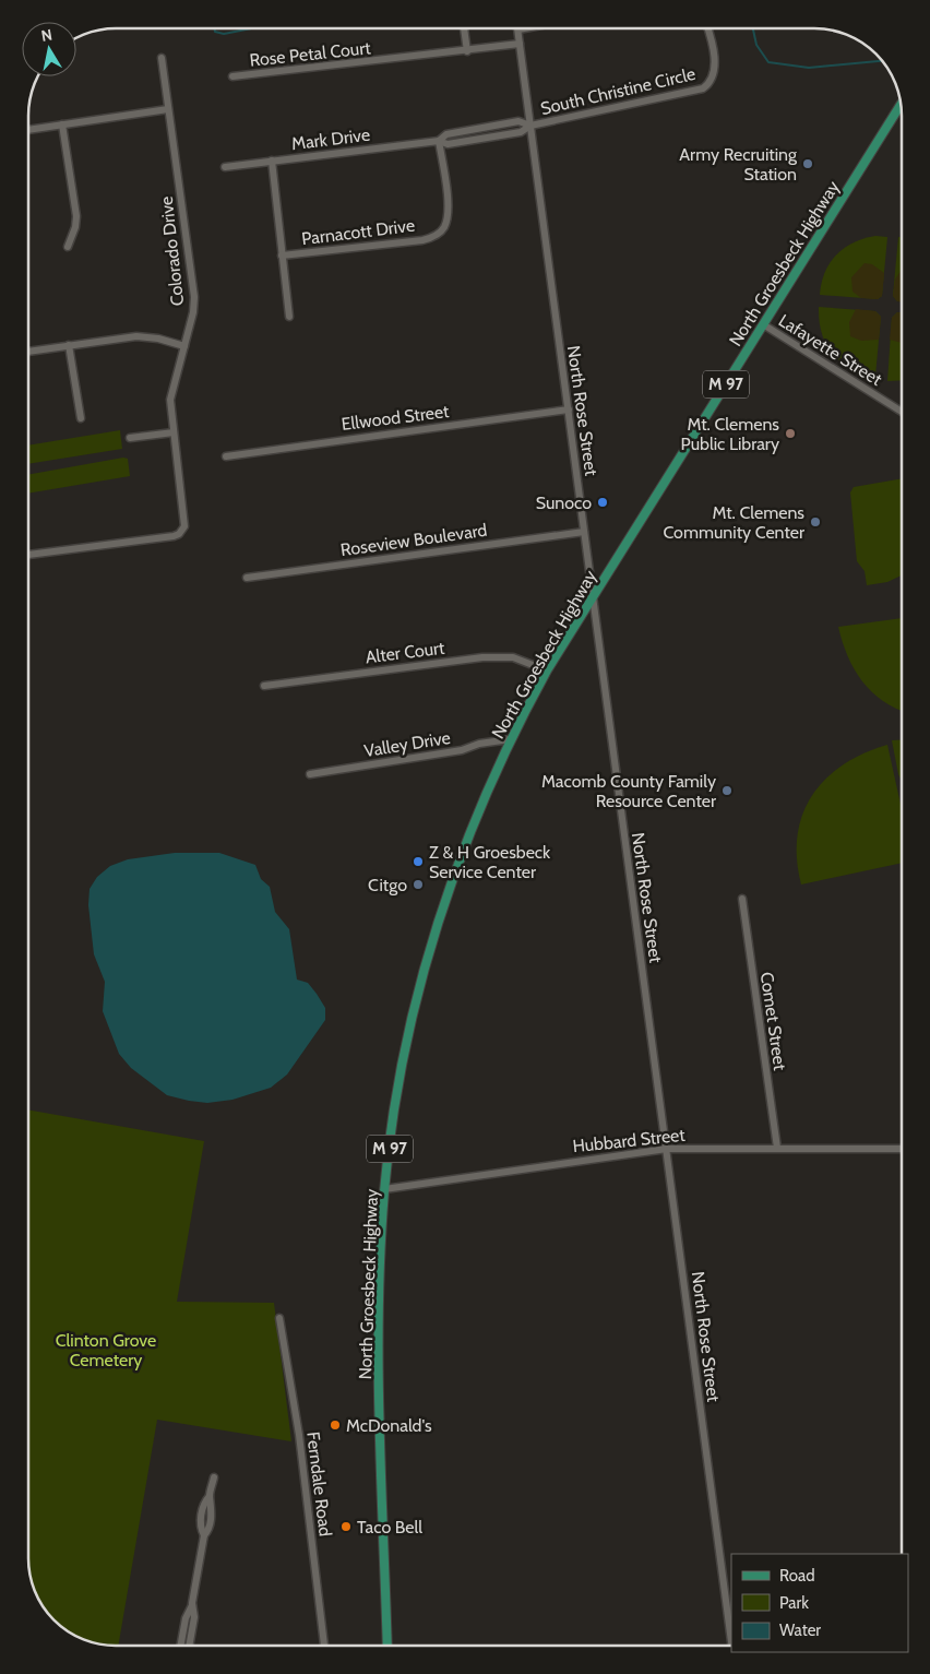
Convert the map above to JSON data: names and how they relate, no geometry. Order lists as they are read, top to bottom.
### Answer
{
  "streets": {
    "main road": ["North Groesbeck Highway", "M 97"],
    "street": [
      "Rose Petal Court",
      "South Christine Circle",
      "Mark Drive",
      "Parnacott Drive",
      "Colorado Drive",
      "Lafayette Street",
      "North Rose Street",
      "Ellwood Street",
      "Roseview Boulevard",
      "Alter Court",
      "Valley Drive",
      "Comet Street",
      "Hubbard Street",
      "Ferndale Road"
    ]
  },
  "crossings": [
    ["Rose Petal Court", "North Rose Street"],
    ["South Christine Circle", "Mark Drive"],
    ["South Christine Circle", "North Rose Street"],
    ["Mark Drive", "Parnacott Drive"],
    ["Mark Drive", "North Rose Street"],
    ["North Groesbeck Highway", "Lafayette Street"],
    ["North Groesbeck Highway", "North Rose Street"],
    ["North Groesbeck Highway", "Alter Court"],
    ["North Groesbeck Highway", "Valley Drive"],
    ["North Groesbeck Highway", "Hubbard Street"],
    ["North Rose Street", "Ellwood Street"],
    ["North Rose Street", "Roseview Boulevard"],
    ["North Rose Street", "Hubbard Street"],
    ["Comet Street", "Hubbard Street"]
  ],
  "parks": ["Clinton Grove Cemetery"],
  "places": [
    "Army Recruiting Station",
    "Mt. Clemens Public Library",
    "Sunoco",
    "Mt. Clemens Community Center",
    "Macomb County Family Resource Center",
    "Z & H Groesbeck Service Center",
    "Citgo",
    "McDonald's",
    "Taco Bell"
  ],
  "legend": ["Road", "Park", "Water"],
  "north": "top"
}
